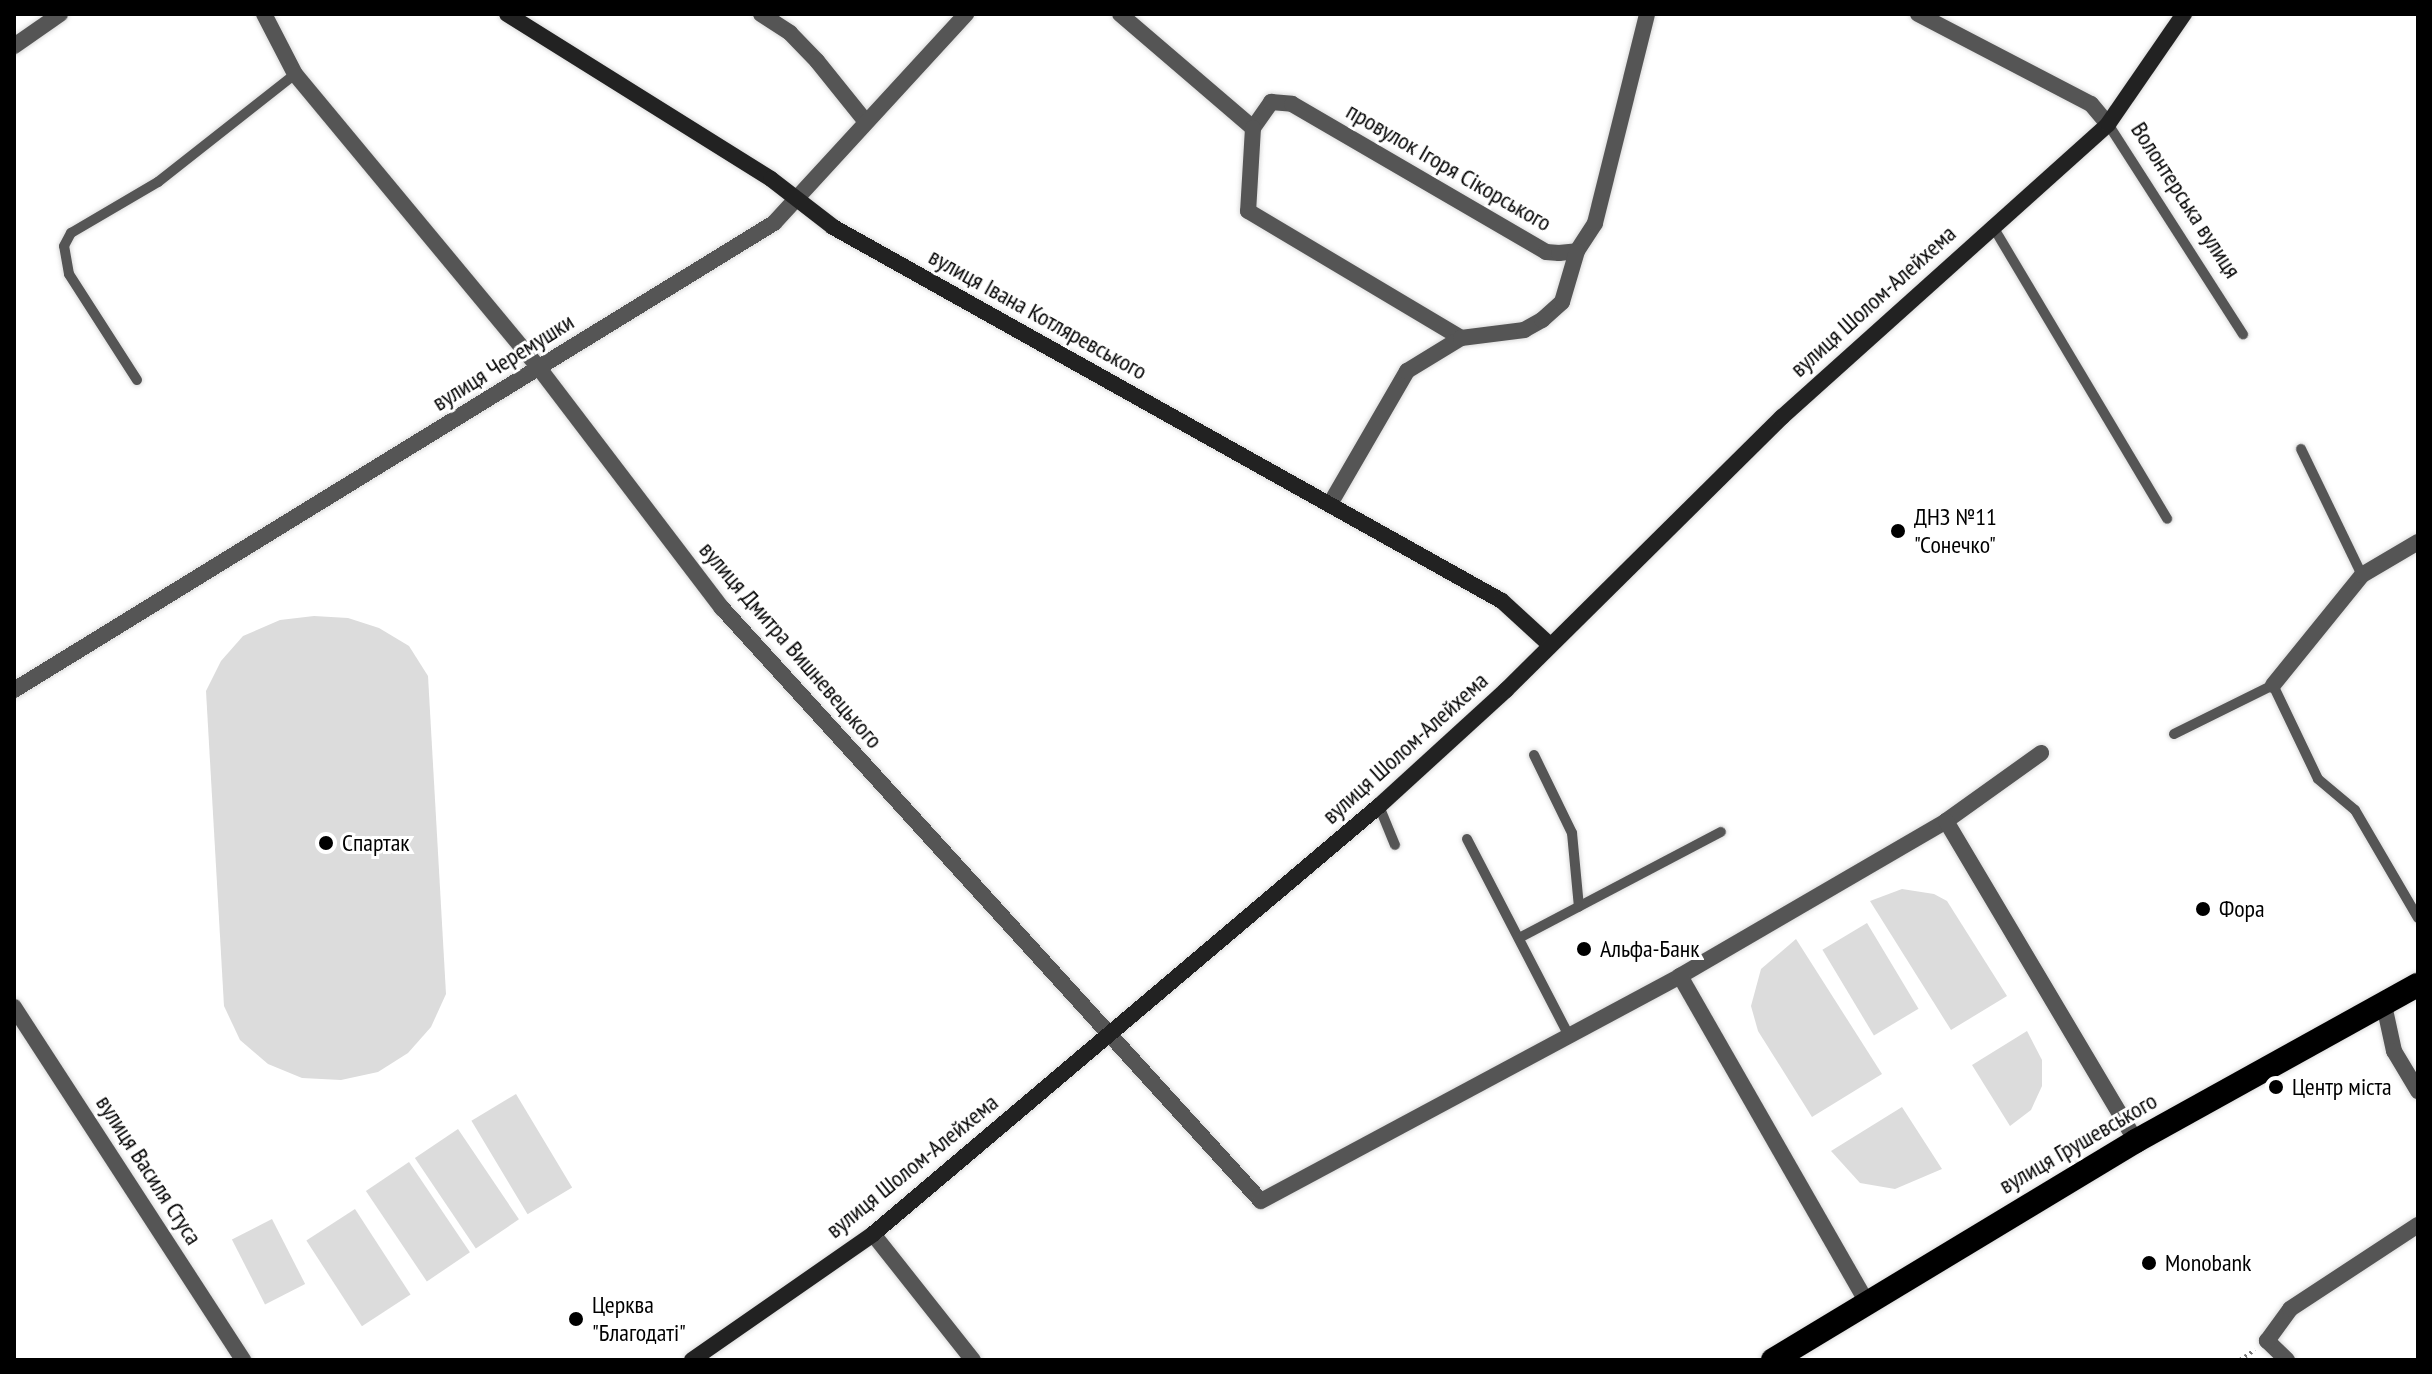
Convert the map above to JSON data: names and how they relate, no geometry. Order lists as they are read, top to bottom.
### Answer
{
  "streets": {
    "highway": ["вулиця Грушевського"],
    "street": [
      "провулок Ігоря Сікорського",
      "Волонтерська вулиця",
      "вулиця Шолом-Алейхема",
      "вулиця Івана Котляревського",
      "вулиця Черемушки",
      "вулиця Дмитра Вишневецького",
      "вулиця Василя Стуса"
    ]
  },
  "crossings": [
    ["Волонтерська вулиця", "вулиця Шолом-Алейхема"],
    ["вулиця Шолом-Алейхема", "вулиця Івана Котляревського"],
    ["вулиця Шолом-Алейхема", "вулиця Дмитра Вишневецького"],
    ["вулиця Івана Котляревського", "вулиця Черемушки"],
    ["вулиця Черемушки", "вулиця Дмитра Вишневецького"]
  ],
  "places": [
    "ДНЗ №11 \"Сонечко\"",
    "Спартак",
    "Фора",
    "Альфа-Банк",
    "Центр міста",
    "Monobank",
    "Церква \"Благодаті\""
  ]
}
